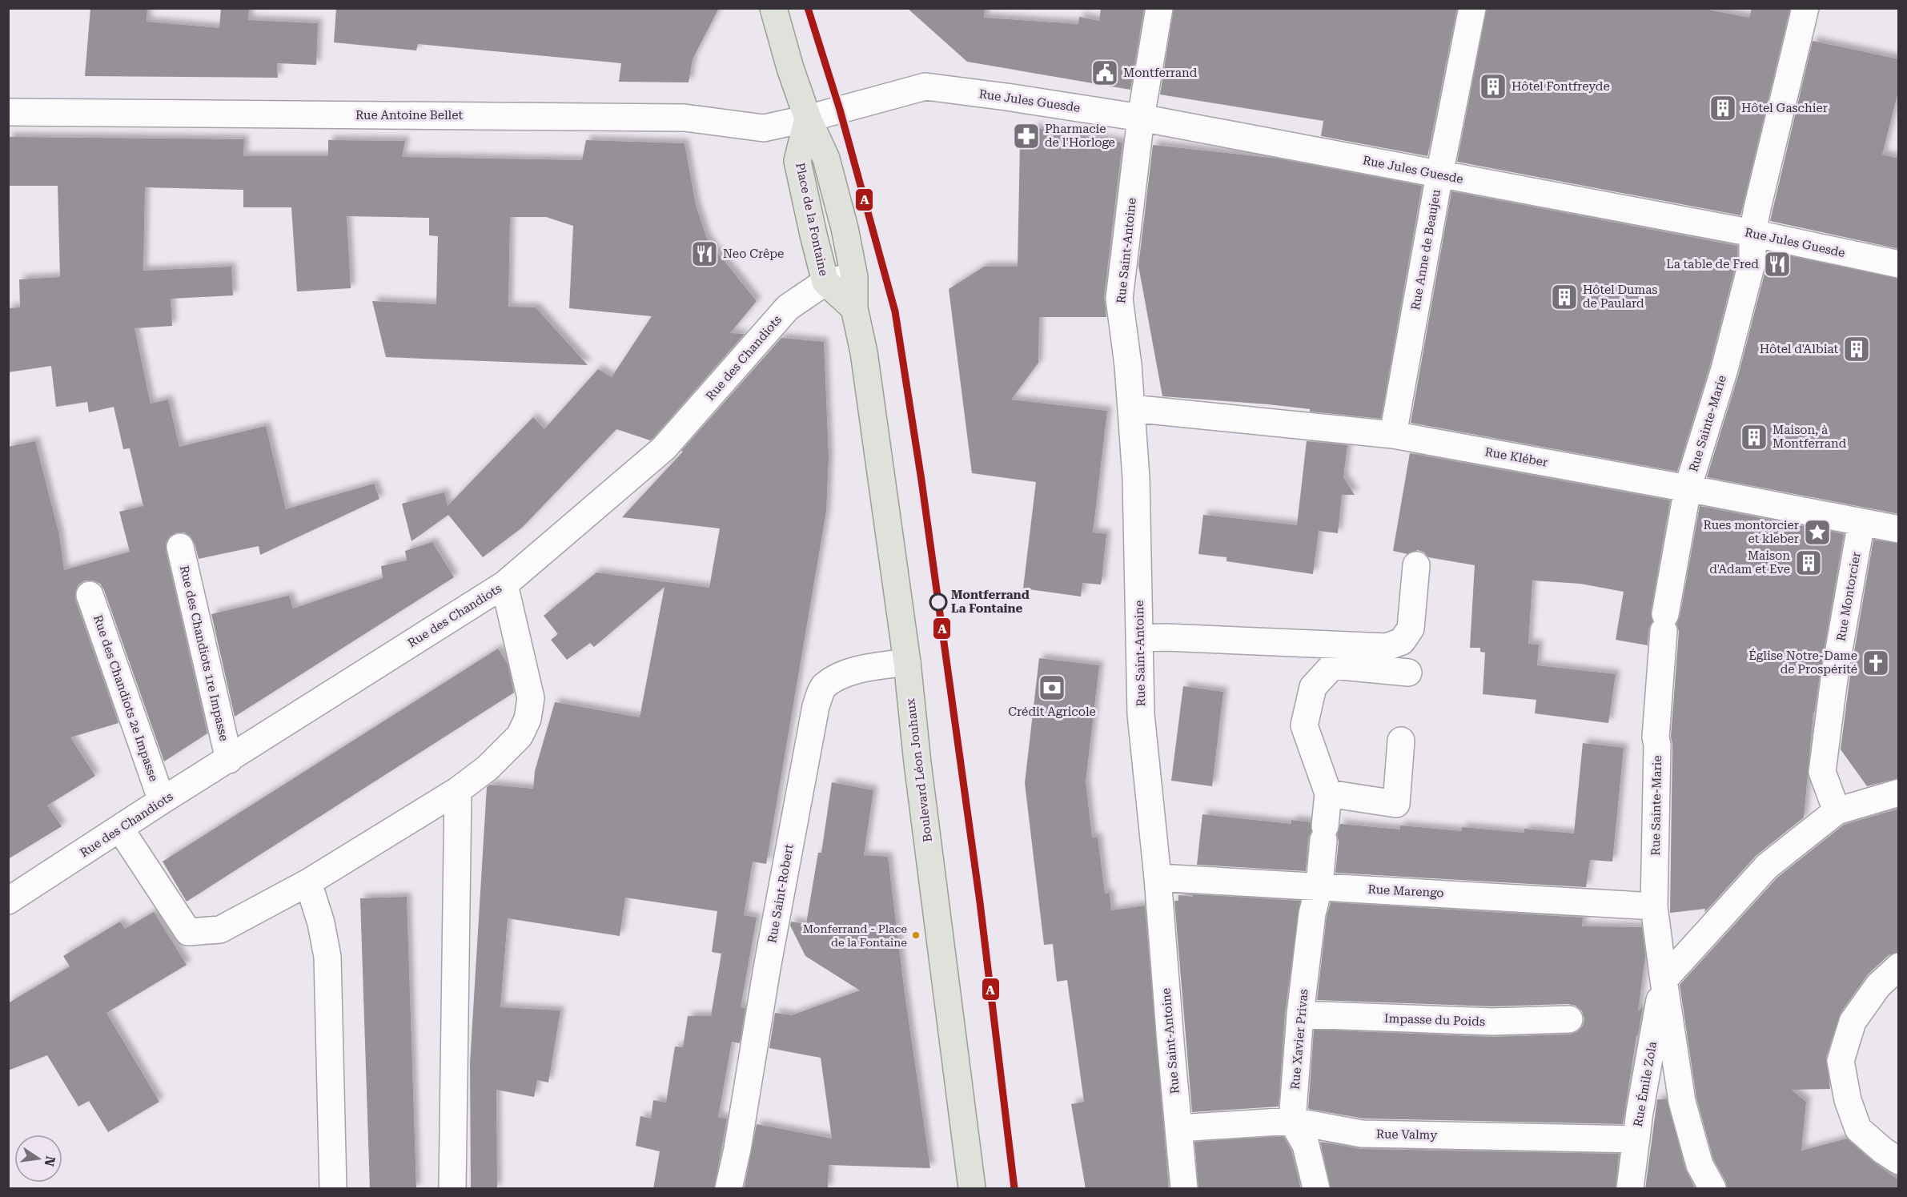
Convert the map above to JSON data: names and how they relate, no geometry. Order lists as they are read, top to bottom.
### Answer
{
  "streets": {
    "main road": ["Place de la Fontaine", "Boulevard Léon Jouhaux"],
    "street": [
      "Rue Jules Guesde",
      "Rue Antoine Bellet",
      "Rue Anne de Beaujeu",
      "Rue Saint-Antoine",
      "Rue des Chandiots",
      "Rue Sainte-Marie",
      "Rue Kléber",
      "Rue Montorcier",
      "Rue des Chandiots 1re Impasse",
      "Rue des Chandiots 2e Impasse",
      "Rue Marengo",
      "Rue Saint-Robert",
      "Impasse du Poids",
      "Rue Xavier Privas",
      "Rue Émile Zola",
      "Rue Valmy"
    ]
  },
  "crossings": [
    ["Rue Jules Guesde", "Rue Antoine Bellet"],
    ["Rue Jules Guesde", "Place de la Fontaine"],
    ["Rue Jules Guesde", "Rue Anne de Beaujeu"],
    ["Rue Jules Guesde", "Rue Saint-Antoine"],
    ["Rue Jules Guesde", "Rue Sainte-Marie"],
    ["Rue Antoine Bellet", "Place de la Fontaine"],
    ["Place de la Fontaine", "Rue des Chandiots"],
    ["Place de la Fontaine", "Boulevard Léon Jouhaux"],
    ["Rue Anne de Beaujeu", "Rue Kléber"],
    ["Rue Saint-Antoine", "Rue Kléber"],
    ["Rue Saint-Antoine", "Rue Marengo"],
    ["Rue Saint-Antoine", "Rue Valmy"],
    ["Rue des Chandiots", "Rue des Chandiots 1re Impasse"],
    ["Rue des Chandiots", "Rue des Chandiots 2e Impasse"],
    ["Rue Sainte-Marie", "Rue Kléber"],
    ["Rue Sainte-Marie", "Rue Marengo"],
    ["Rue Sainte-Marie", "Rue Émile Zola"],
    ["Rue Kléber", "Rue Montorcier"],
    ["Boulevard Léon Jouhaux", "Rue Saint-Robert"],
    ["Rue Marengo", "Rue Xavier Privas"],
    ["Impasse du Poids", "Rue Xavier Privas"],
    ["Rue Xavier Privas", "Rue Valmy"],
    ["Rue Émile Zola", "Rue Valmy"]
  ],
  "places": {
    "public building": ["Montferrand"],
    "building": [
      "Hôtel Fontfreyde",
      "Hôtel Gaschier",
      "Hôtel Dumas de Paulard",
      "Hôtel d'Albiat",
      "Maison, à Montferrand",
      "Maison d'Adam et Eve"
    ],
    "pharmacy": ["Pharmacie de l'Horloge"],
    "restaurant": ["Neo Crêpe", "La table de Fred"],
    "place": ["Rues montorcier et kleber"],
    "other": ["Montferrand La Fontaine", "Monferrand - Place de la Fontaine"],
    "church": ["Église Notre-Dame de Prospérité"],
    "bank": ["Crédit Agricole"]
  },
  "lines": ["transit line A"],
  "north": "right"
}
